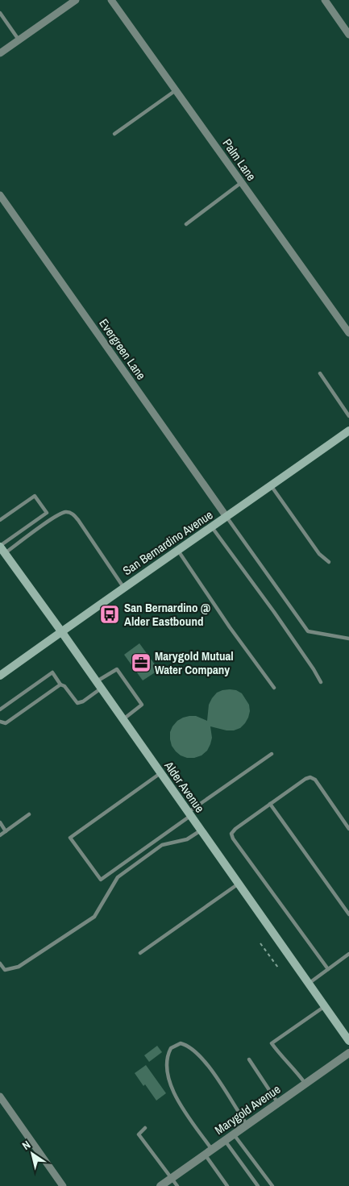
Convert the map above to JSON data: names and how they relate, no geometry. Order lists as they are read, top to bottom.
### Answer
{
  "streets": {
    "main road": ["San Bernardino Avenue", "Alder Avenue"],
    "street": ["Palm Lane", "Evergreen Lane", "Marygold Avenue"]
  },
  "crossings": [
    ["Evergreen Lane", "San Bernardino Avenue"],
    ["San Bernardino Avenue", "Alder Avenue"]
  ],
  "places": {
    "bus stop": ["San Bernardino @ Alder Eastbound"],
    "office": ["Marygold Mutual Water Company"]
  },
  "north": "top left"
}
